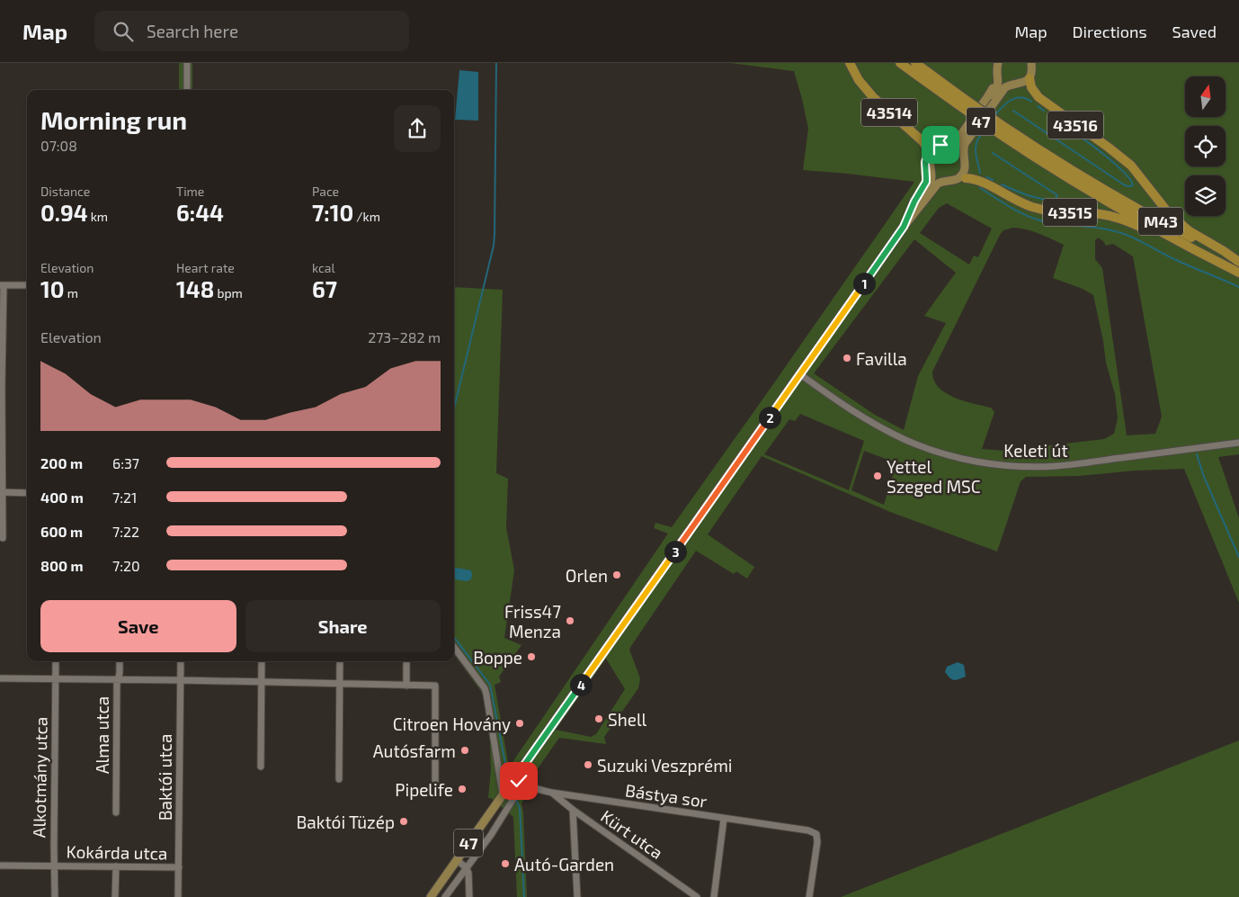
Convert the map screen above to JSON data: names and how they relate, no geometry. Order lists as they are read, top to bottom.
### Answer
{
  "streets": {
    "highway": [
      "43514",
      "43516",
      "43515",
      "M43"
    ],
    "main road": ["47"],
    "street": [
      "Keleti út",
      "Alma utca",
      "Alkotmány utca",
      "Baktói utca",
      "Bástya sor",
      "Kürt utca",
      "Kokárda utca"
    ]
  },
  "crossings": [
    ["43514", "47"],
    ["47", "43516"],
    ["47", "43515"],
    ["47", "Keleti út"],
    ["47", "Bástya sor"],
    ["43516", "M43"],
    ["43515", "M43"],
    ["Alkotmány utca", "Kokárda utca"],
    ["Baktói utca", "Kokárda utca"],
    ["Bástya sor", "Kürt utca"]
  ],
  "places": [
    "Favilla",
    "Yettel Szeged MSC",
    "Orlen",
    "Friss47 Menza",
    "Boppe",
    "Shell",
    "Citroen Hovány",
    "Autósfarm",
    "Suzuki Veszprémi",
    "Pipelife",
    "Baktói Tüzép",
    "Autó-Garden"
  ],
  "north": "top",
  "page": {
    "header": "Map",
    "search": "Search here",
    "nav": ["Map", "Directions", "Saved"],
    "heading": ["Morning run", "07:08"],
    "stats": [
      ["Distance", "0.94 km"],
      ["Time", "6:44"],
      ["Pace", "7:10 /km"],
      ["Elevation", "10 m"],
      ["Heart rate", "148 bpm"],
      ["kcal", "67"]
    ],
    "pins": [
      "1",
      "2",
      "3",
      "4"
    ],
    "chart": ["Elevation", "273–282 m"],
    "list": [
      {
        "name": "200 m",
        "note": "6:37"
      },
      {
        "name": "400 m",
        "note": "7:21"
      },
      {
        "name": "600 m",
        "note": "7:22"
      },
      {
        "name": "800 m",
        "note": "7:20"
      }
    ],
    "buttons": ["Save", "Share"]
  }
}
